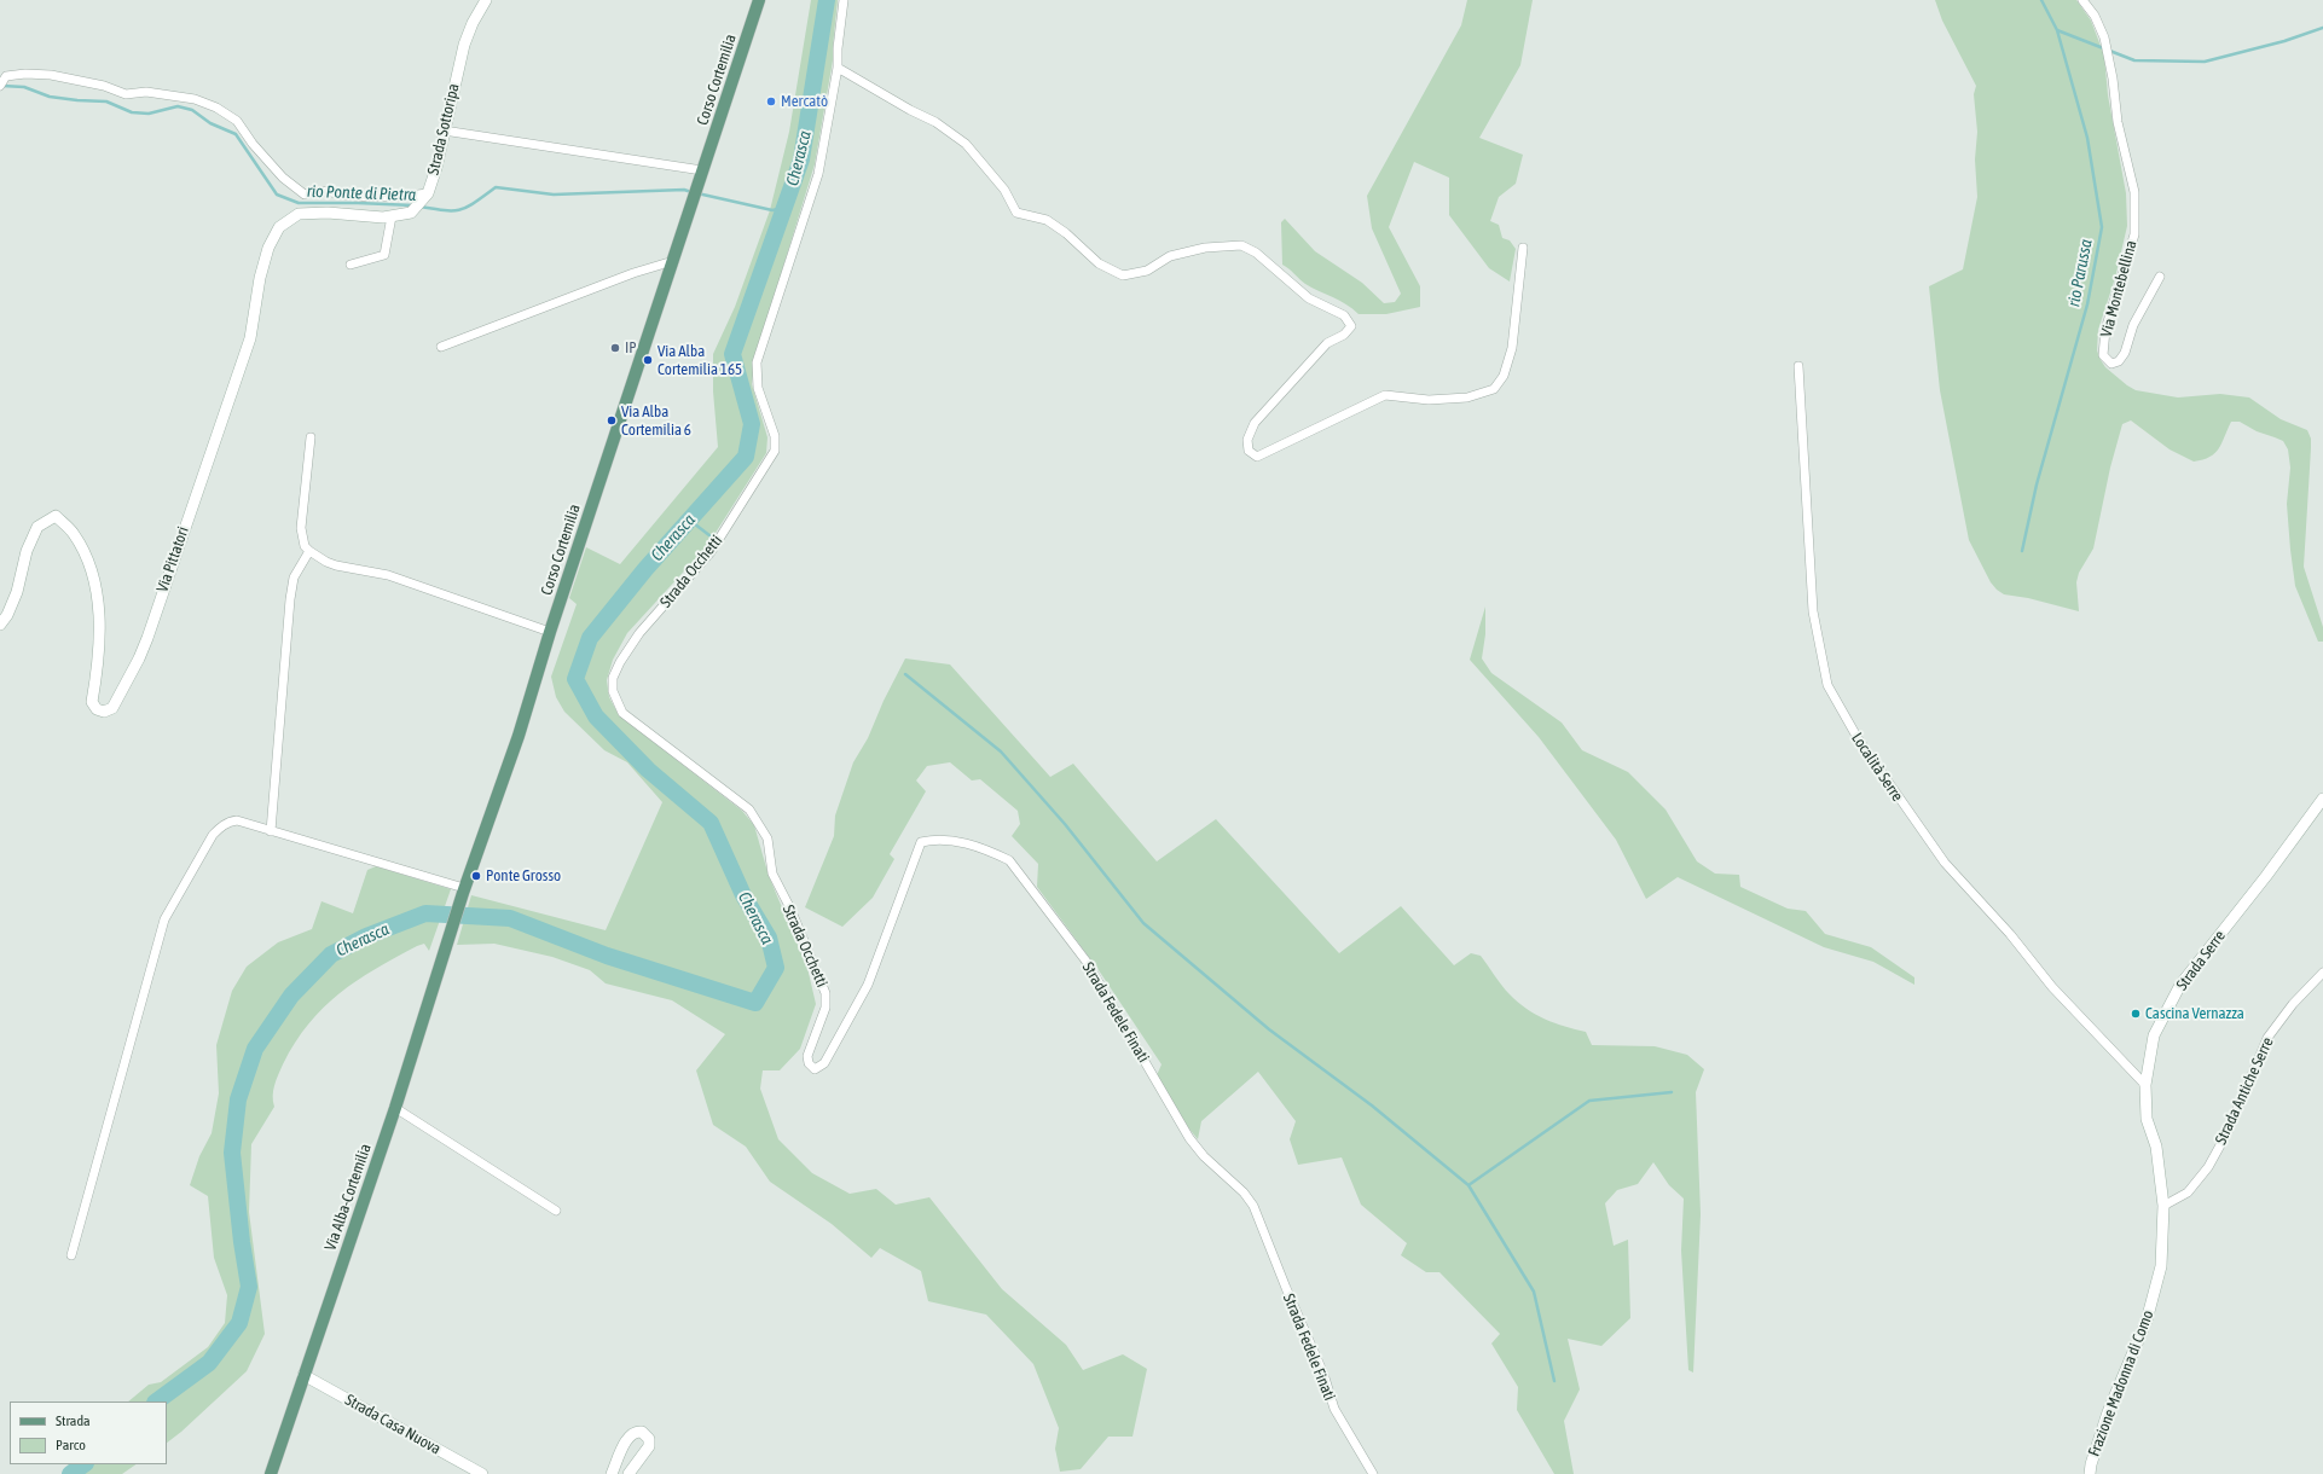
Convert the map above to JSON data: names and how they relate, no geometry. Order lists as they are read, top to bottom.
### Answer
{
  "streets": {
    "main road": ["Corso Cortemilia", "Via Alba-Cortemilia"],
    "street": [
      "Strada Sottoripa",
      "Via Montebellina",
      "Via Pittatori",
      "Strada Occhetti",
      "Località Serre",
      "Strada Serre",
      "Strada Fedele Finati",
      "Strada Antiche Serre",
      "Frazione Madonna di Como",
      "Strada Casa Nuova"
    ]
  },
  "crossings": [
    ["Corso Cortemilia", "Via Alba-Cortemilia"],
    ["Strada Sottoripa", "Via Pittatori"],
    ["Strada Occhetti", "Strada Fedele Finati"],
    ["Località Serre", "Strada Serre"],
    ["Strada Serre", "Strada Antiche Serre"],
    ["Strada Serre", "Frazione Madonna di Como"],
    ["Strada Antiche Serre", "Frazione Madonna di Como"],
    ["Via Alba-Cortemilia", "Strada Casa Nuova"]
  ],
  "water": ["Cherasca", "rio Ponte di Pietra", "rio Parussa"],
  "places": [
    "Mercatò",
    "IP",
    "Via Alba Cortemilia 165",
    "Via Alba Cortemilia 6",
    "Ponte Grosso",
    "Cascina Vernazza"
  ],
  "legend": ["Strada", "Parco"]
}
